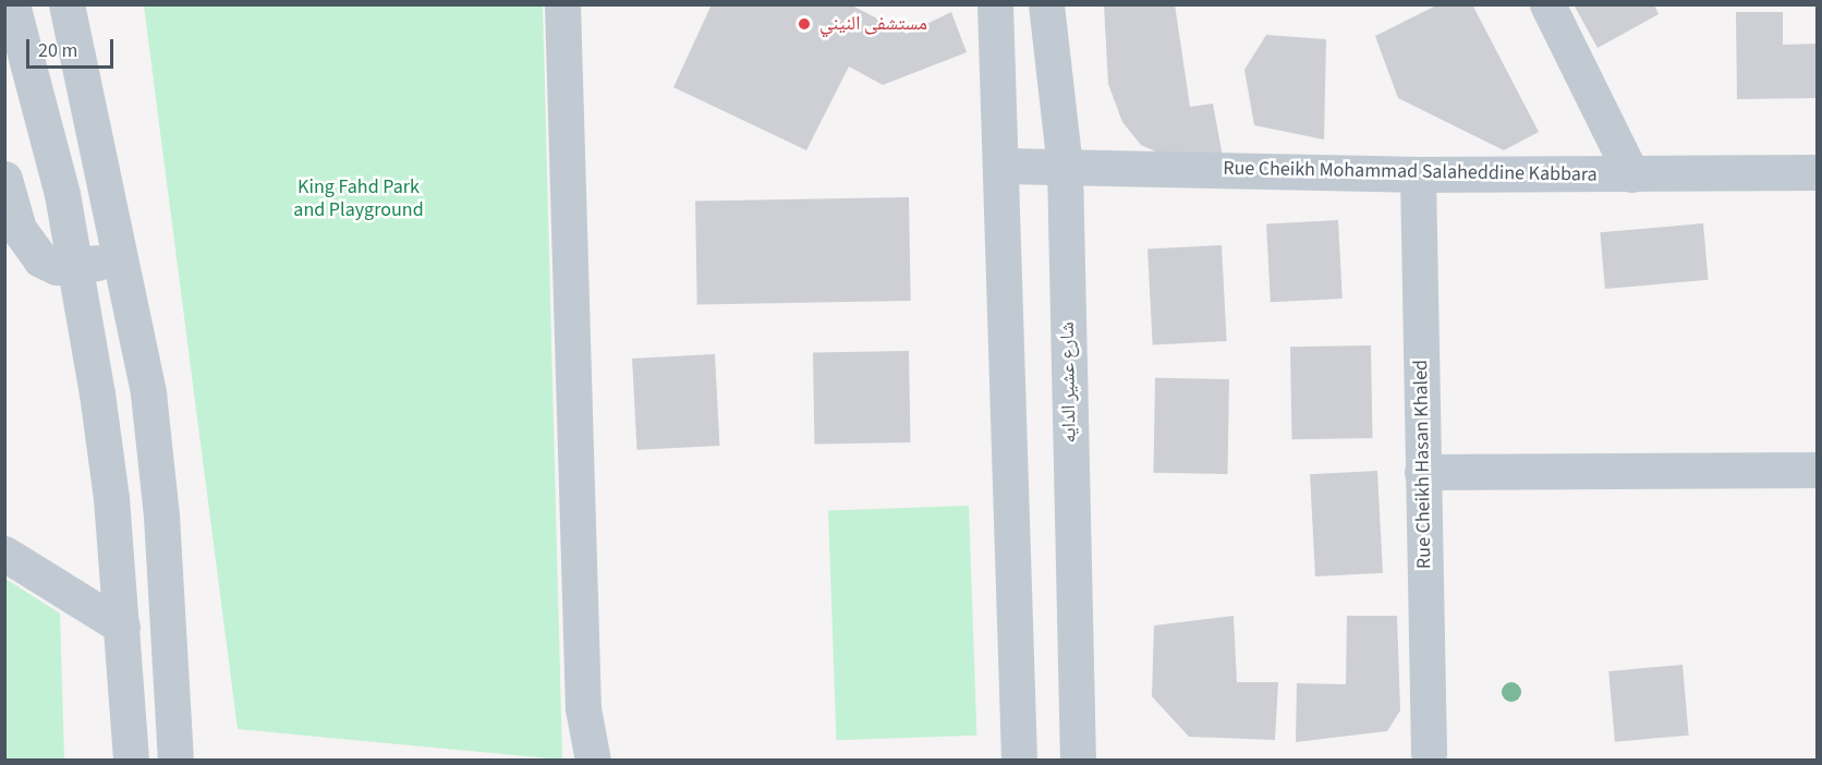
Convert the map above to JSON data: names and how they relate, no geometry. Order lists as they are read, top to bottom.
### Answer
{
  "streets": {
    "street": ["Rue Cheikh Mohammad Salaheddine Kabbara", "شارع عشير الدايه", "Rue Cheikh Hasan Khaled"]
  },
  "crossings": [
    ["Rue Cheikh Mohammad Salaheddine Kabbara", "شارع عشير الدايه"],
    ["Rue Cheikh Mohammad Salaheddine Kabbara", "Rue Cheikh Hasan Khaled"]
  ],
  "parks": ["King Fahd Park and Playground"],
  "places": ["مستشفى النيني"],
  "scale_bar": "20 m"
}
